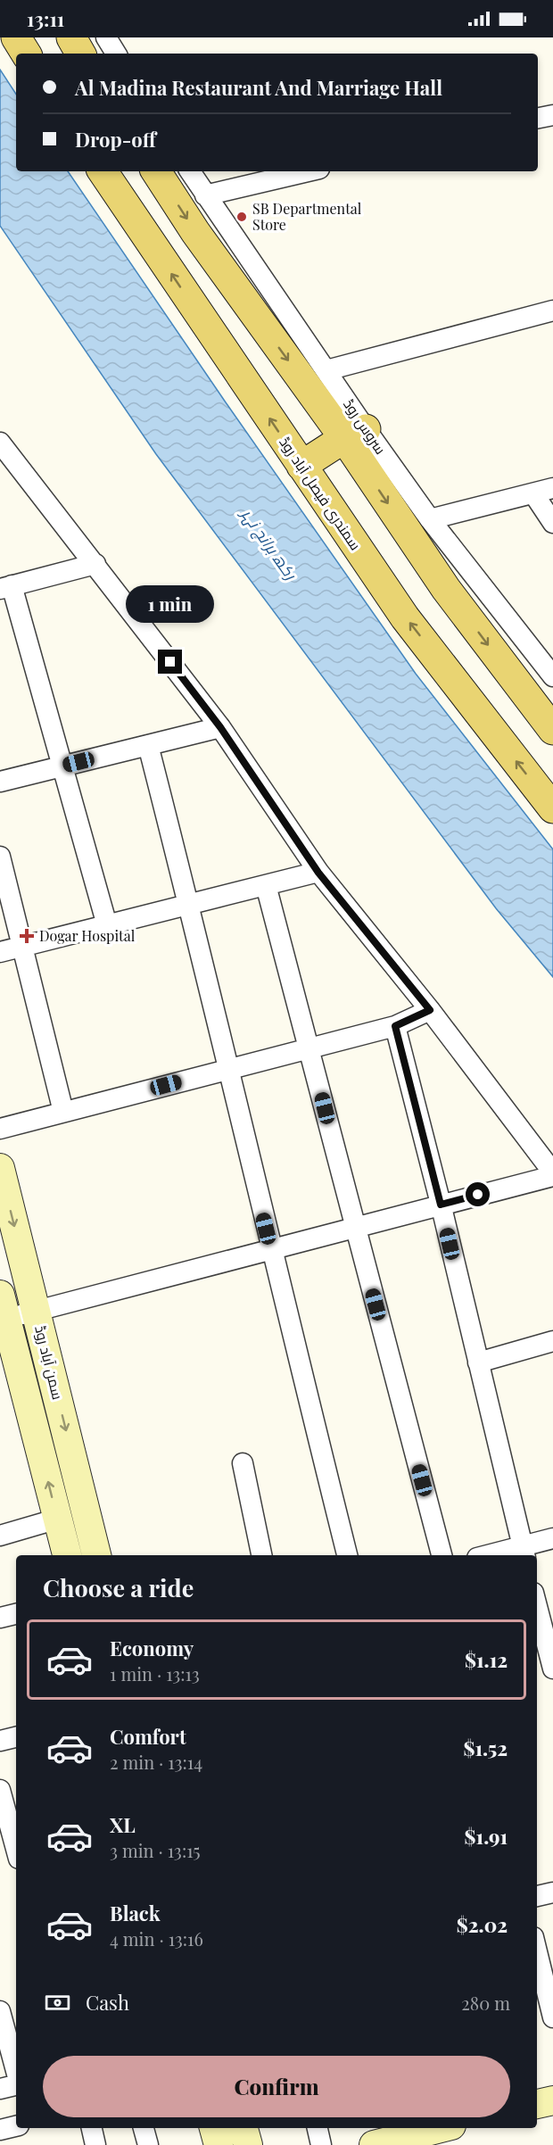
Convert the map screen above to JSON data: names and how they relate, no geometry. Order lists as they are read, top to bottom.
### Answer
{
  "streets": {
    "main road": ["سمندری فیصل آباد روڈ"],
    "street": ["سروس روڈ", "سمن آباد روڈ"]
  },
  "water": ["رکھ برانچ نہر"],
  "places": {
    "other": ["SB Departmental Store"],
    "health": ["Dogar Hospital"]
  },
  "page": {
    "status": "13:11",
    "banner": ["Al Madina Restaurant And Marriage Hall", "Drop-off"],
    "bubble": "1 min",
    "heading": "Choose a ride",
    "list": [
      {
        "name": "Economy",
        "note": "1 min · 13:13",
        "value": "$1.12"
      },
      {
        "name": "Comfort",
        "note": "2 min · 13:14",
        "value": "$1.52"
      },
      {
        "name": "XL",
        "note": "3 min · 13:15",
        "value": "$1.91"
      },
      {
        "name": "Black",
        "note": "4 min · 13:16",
        "value": "$2.02"
      }
    ],
    "pay": ["Cash", "280 m"],
    "buttons": "Confirm"
  }
}
